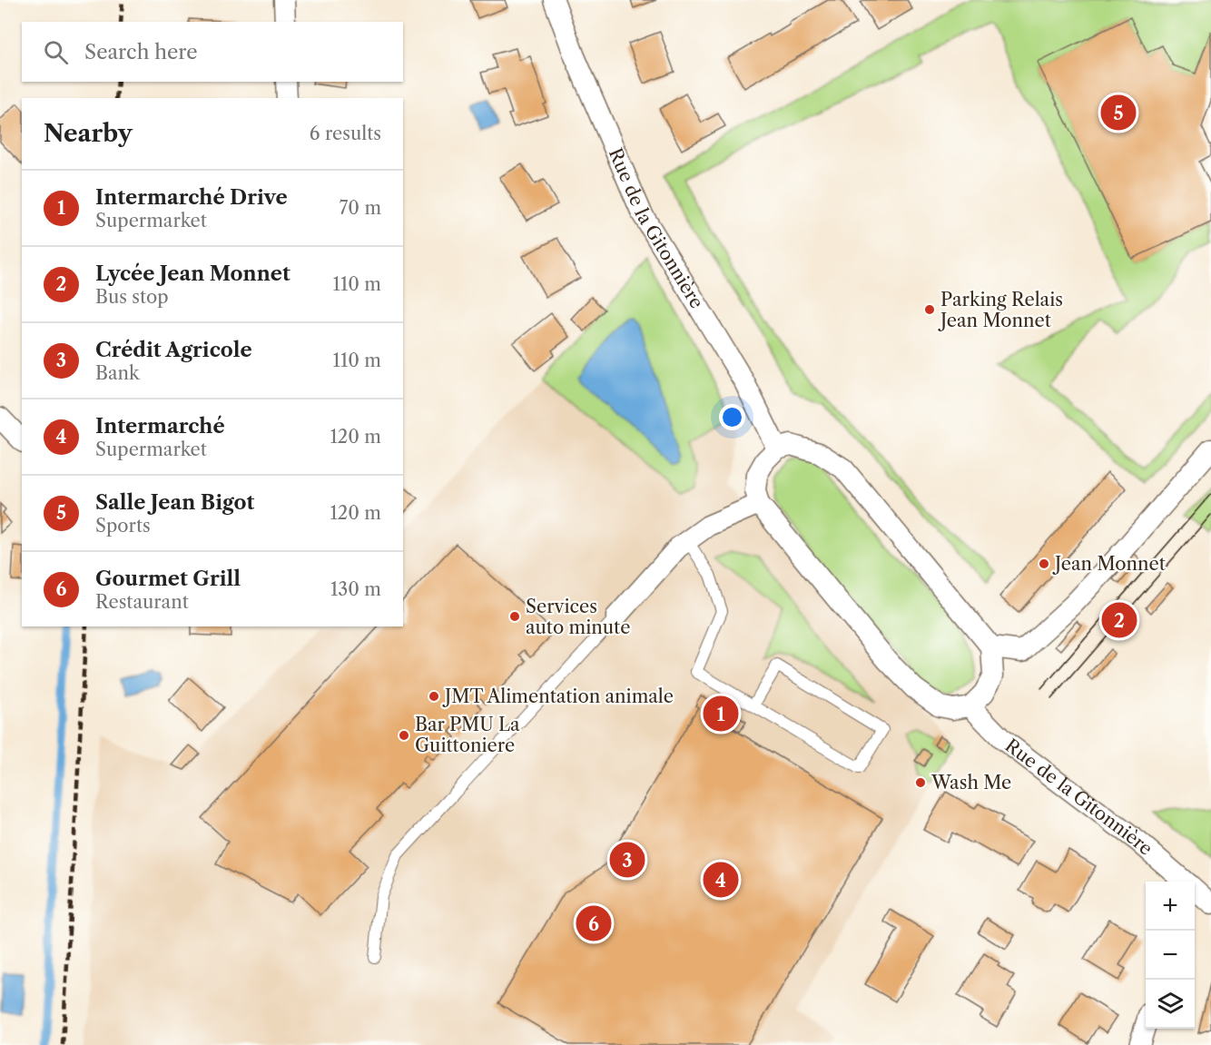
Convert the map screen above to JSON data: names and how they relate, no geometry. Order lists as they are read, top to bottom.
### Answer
{
  "streets": {
    "street": ["Rue de la Gitonnière"]
  },
  "places": [
    "Parking Relais Jean Monnet",
    "Jean Monnet",
    "Services auto minute",
    "JMT Alimentation animale",
    "Bar PMU La Guittoniere",
    "Wash Me"
  ],
  "page": {
    "search": "Search here",
    "pins": [
      "5",
      "2",
      "1",
      "3",
      "4",
      "6"
    ],
    "heading": ["Nearby", "6 results"],
    "list": [
      {
        "mark": "1",
        "name": "Intermarché Drive",
        "note": "Supermarket",
        "value": "70 m"
      },
      {
        "mark": "2",
        "name": "Lycée Jean Monnet",
        "note": "Bus stop",
        "value": "110 m"
      },
      {
        "mark": "3",
        "name": "Crédit Agricole",
        "note": "Bank",
        "value": "110 m"
      },
      {
        "mark": "4",
        "name": "Intermarché",
        "note": "Supermarket",
        "value": "120 m"
      },
      {
        "mark": "5",
        "name": "Salle Jean Bigot",
        "note": "Sports",
        "value": "120 m"
      },
      {
        "mark": "6",
        "name": "Gourmet Grill",
        "note": "Restaurant",
        "value": "130 m"
      }
    ],
    "map_buttons": ["+", "−"]
  }
}
